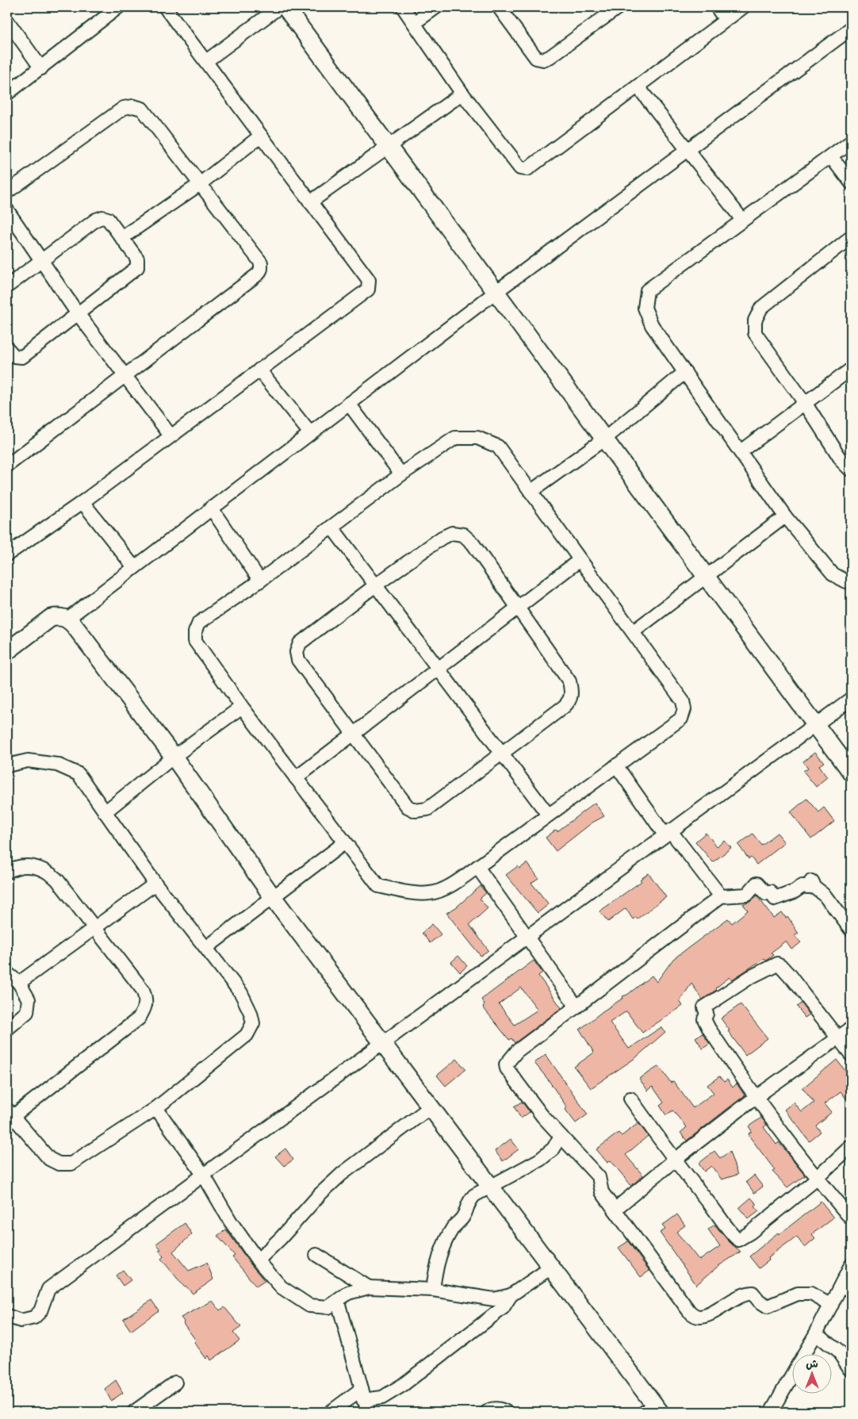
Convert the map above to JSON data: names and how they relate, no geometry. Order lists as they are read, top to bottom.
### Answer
{
  "north": "top"
}
